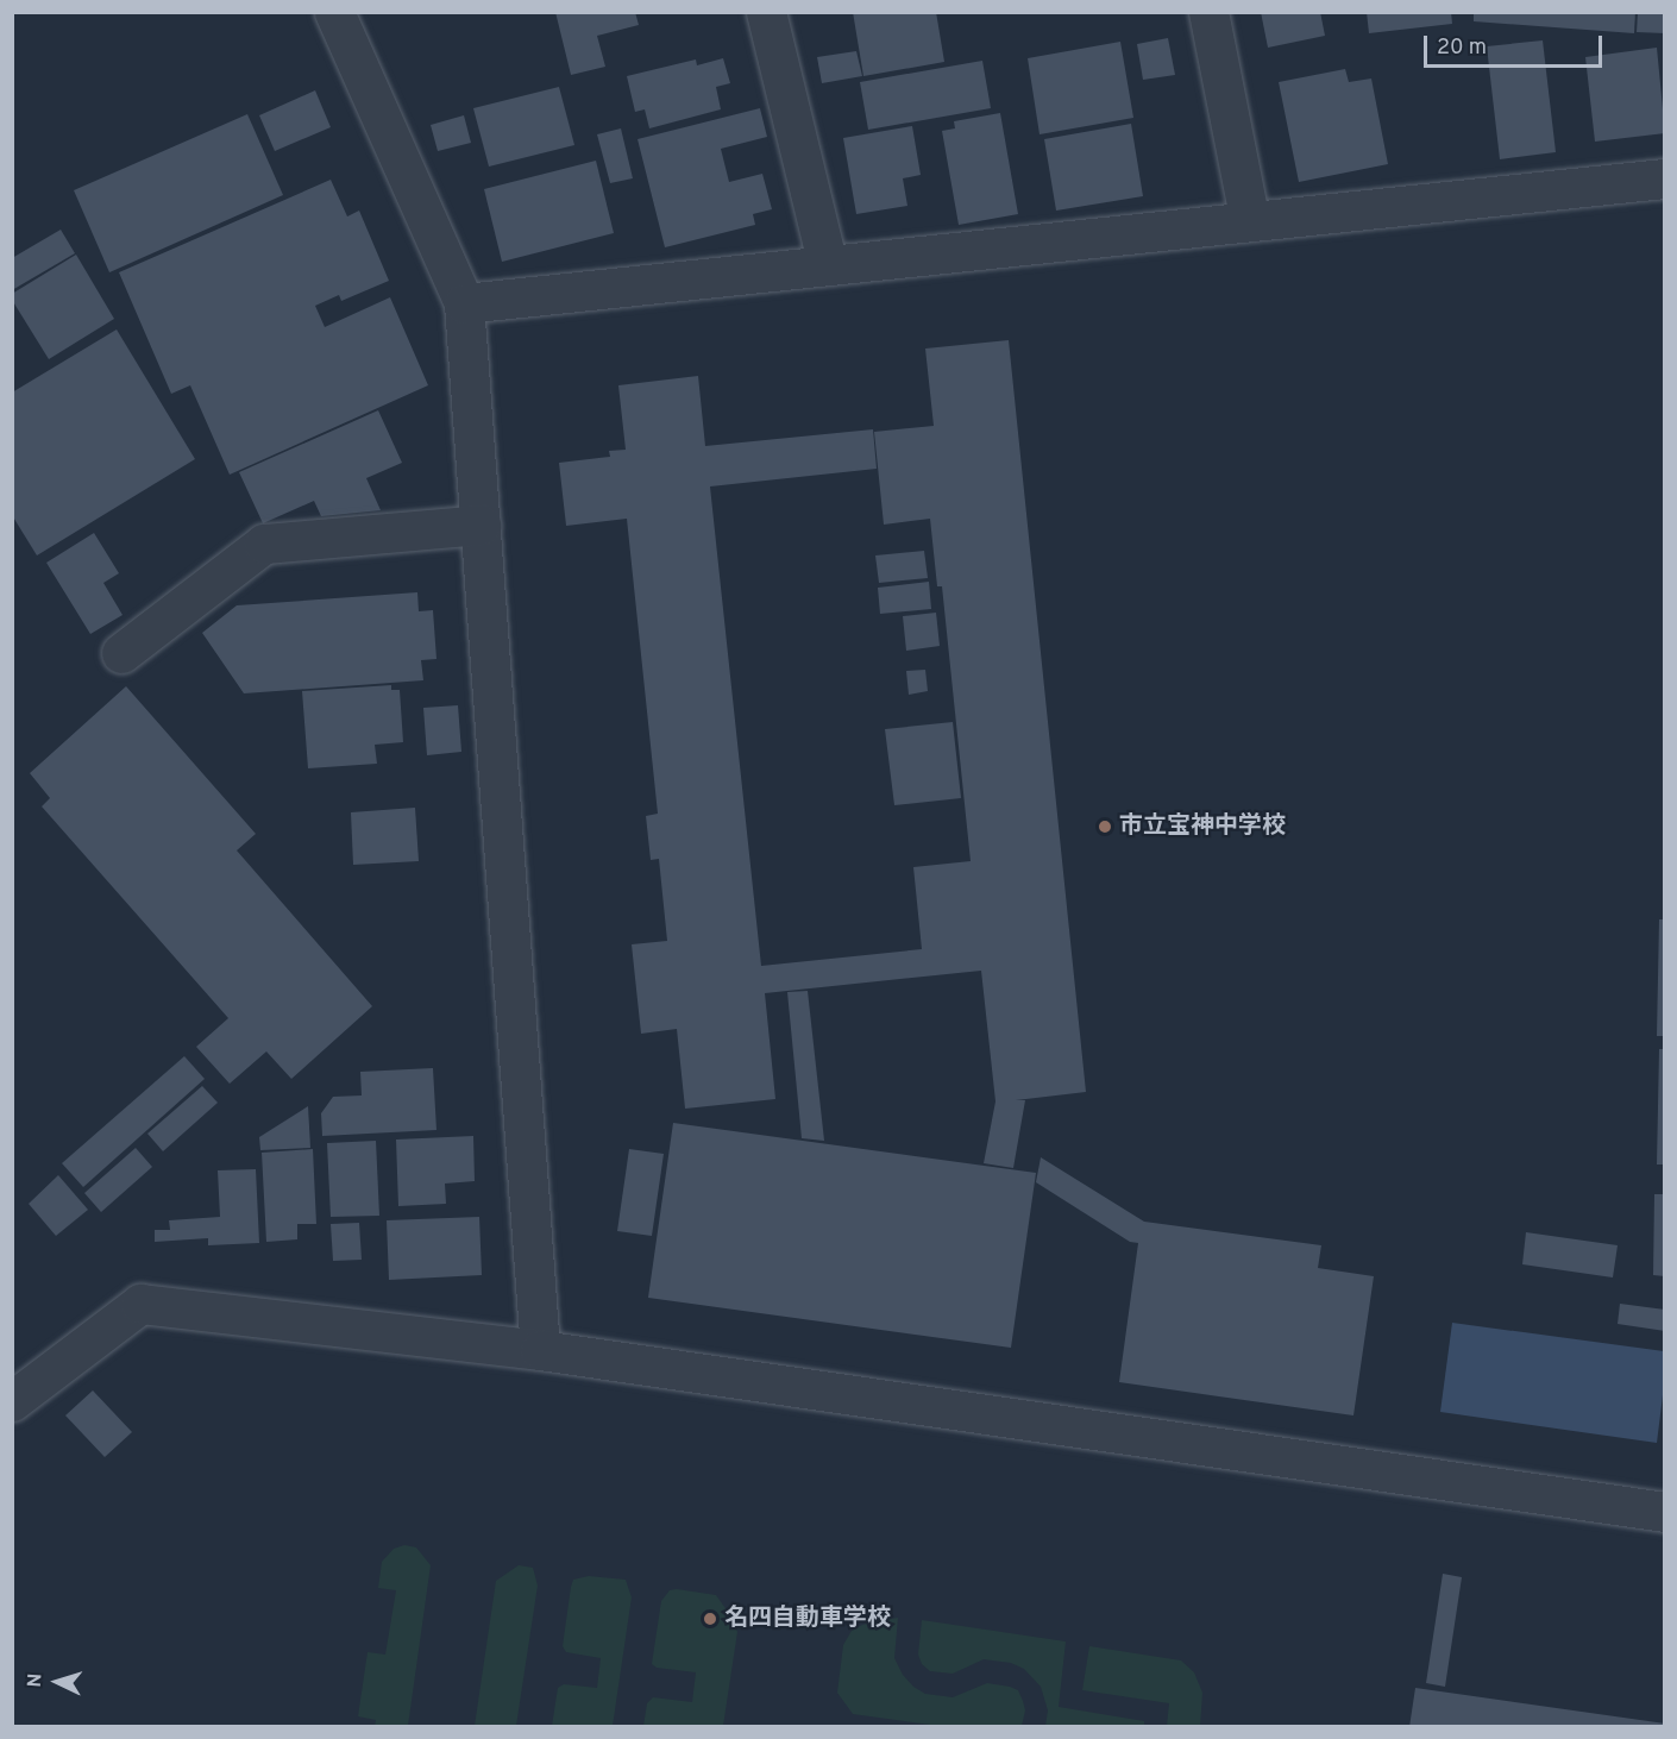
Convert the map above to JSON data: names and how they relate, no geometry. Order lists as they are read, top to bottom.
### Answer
{
  "places": ["市立宝神中学校", "名四自動車学校"],
  "scale_bar": "20 m",
  "north": "left"
}
